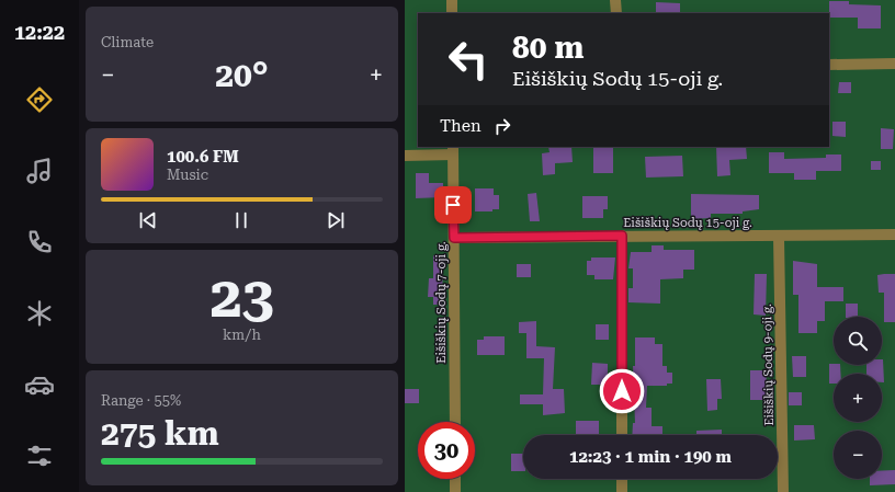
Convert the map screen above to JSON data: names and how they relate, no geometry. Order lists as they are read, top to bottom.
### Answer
{
  "streets": {
    "street": ["Eišiškių Sodų 15-oji g.", "Eišiškių Sodų 7-oji g.", "Eišiškių Sodų 9-oji g."]
  },
  "crossings": [
    ["Eišiškių Sodų 15-oji g.", "Eišiškių Sodų 7-oji g."],
    ["Eišiškių Sodų 15-oji g.", "Eišiškių Sodų 9-oji g."]
  ],
  "page": {
    "tabs": "12:22",
    "tile": [
      "Climate",
      ["23", "km/h"],
      ["Range · 55%", "275 km"]
    ],
    "turn": ["80 m", "Eišiškių Sodų 15-oji g."],
    "heat": ["−", "20°", "+"],
    "then": "Then",
    "song": ["100.6 FM", "Music"],
    "map_buttons": ["+", "−"],
    "limit": "30",
    "trip": "12:23 · 1 min · 190 m"
  }
}
